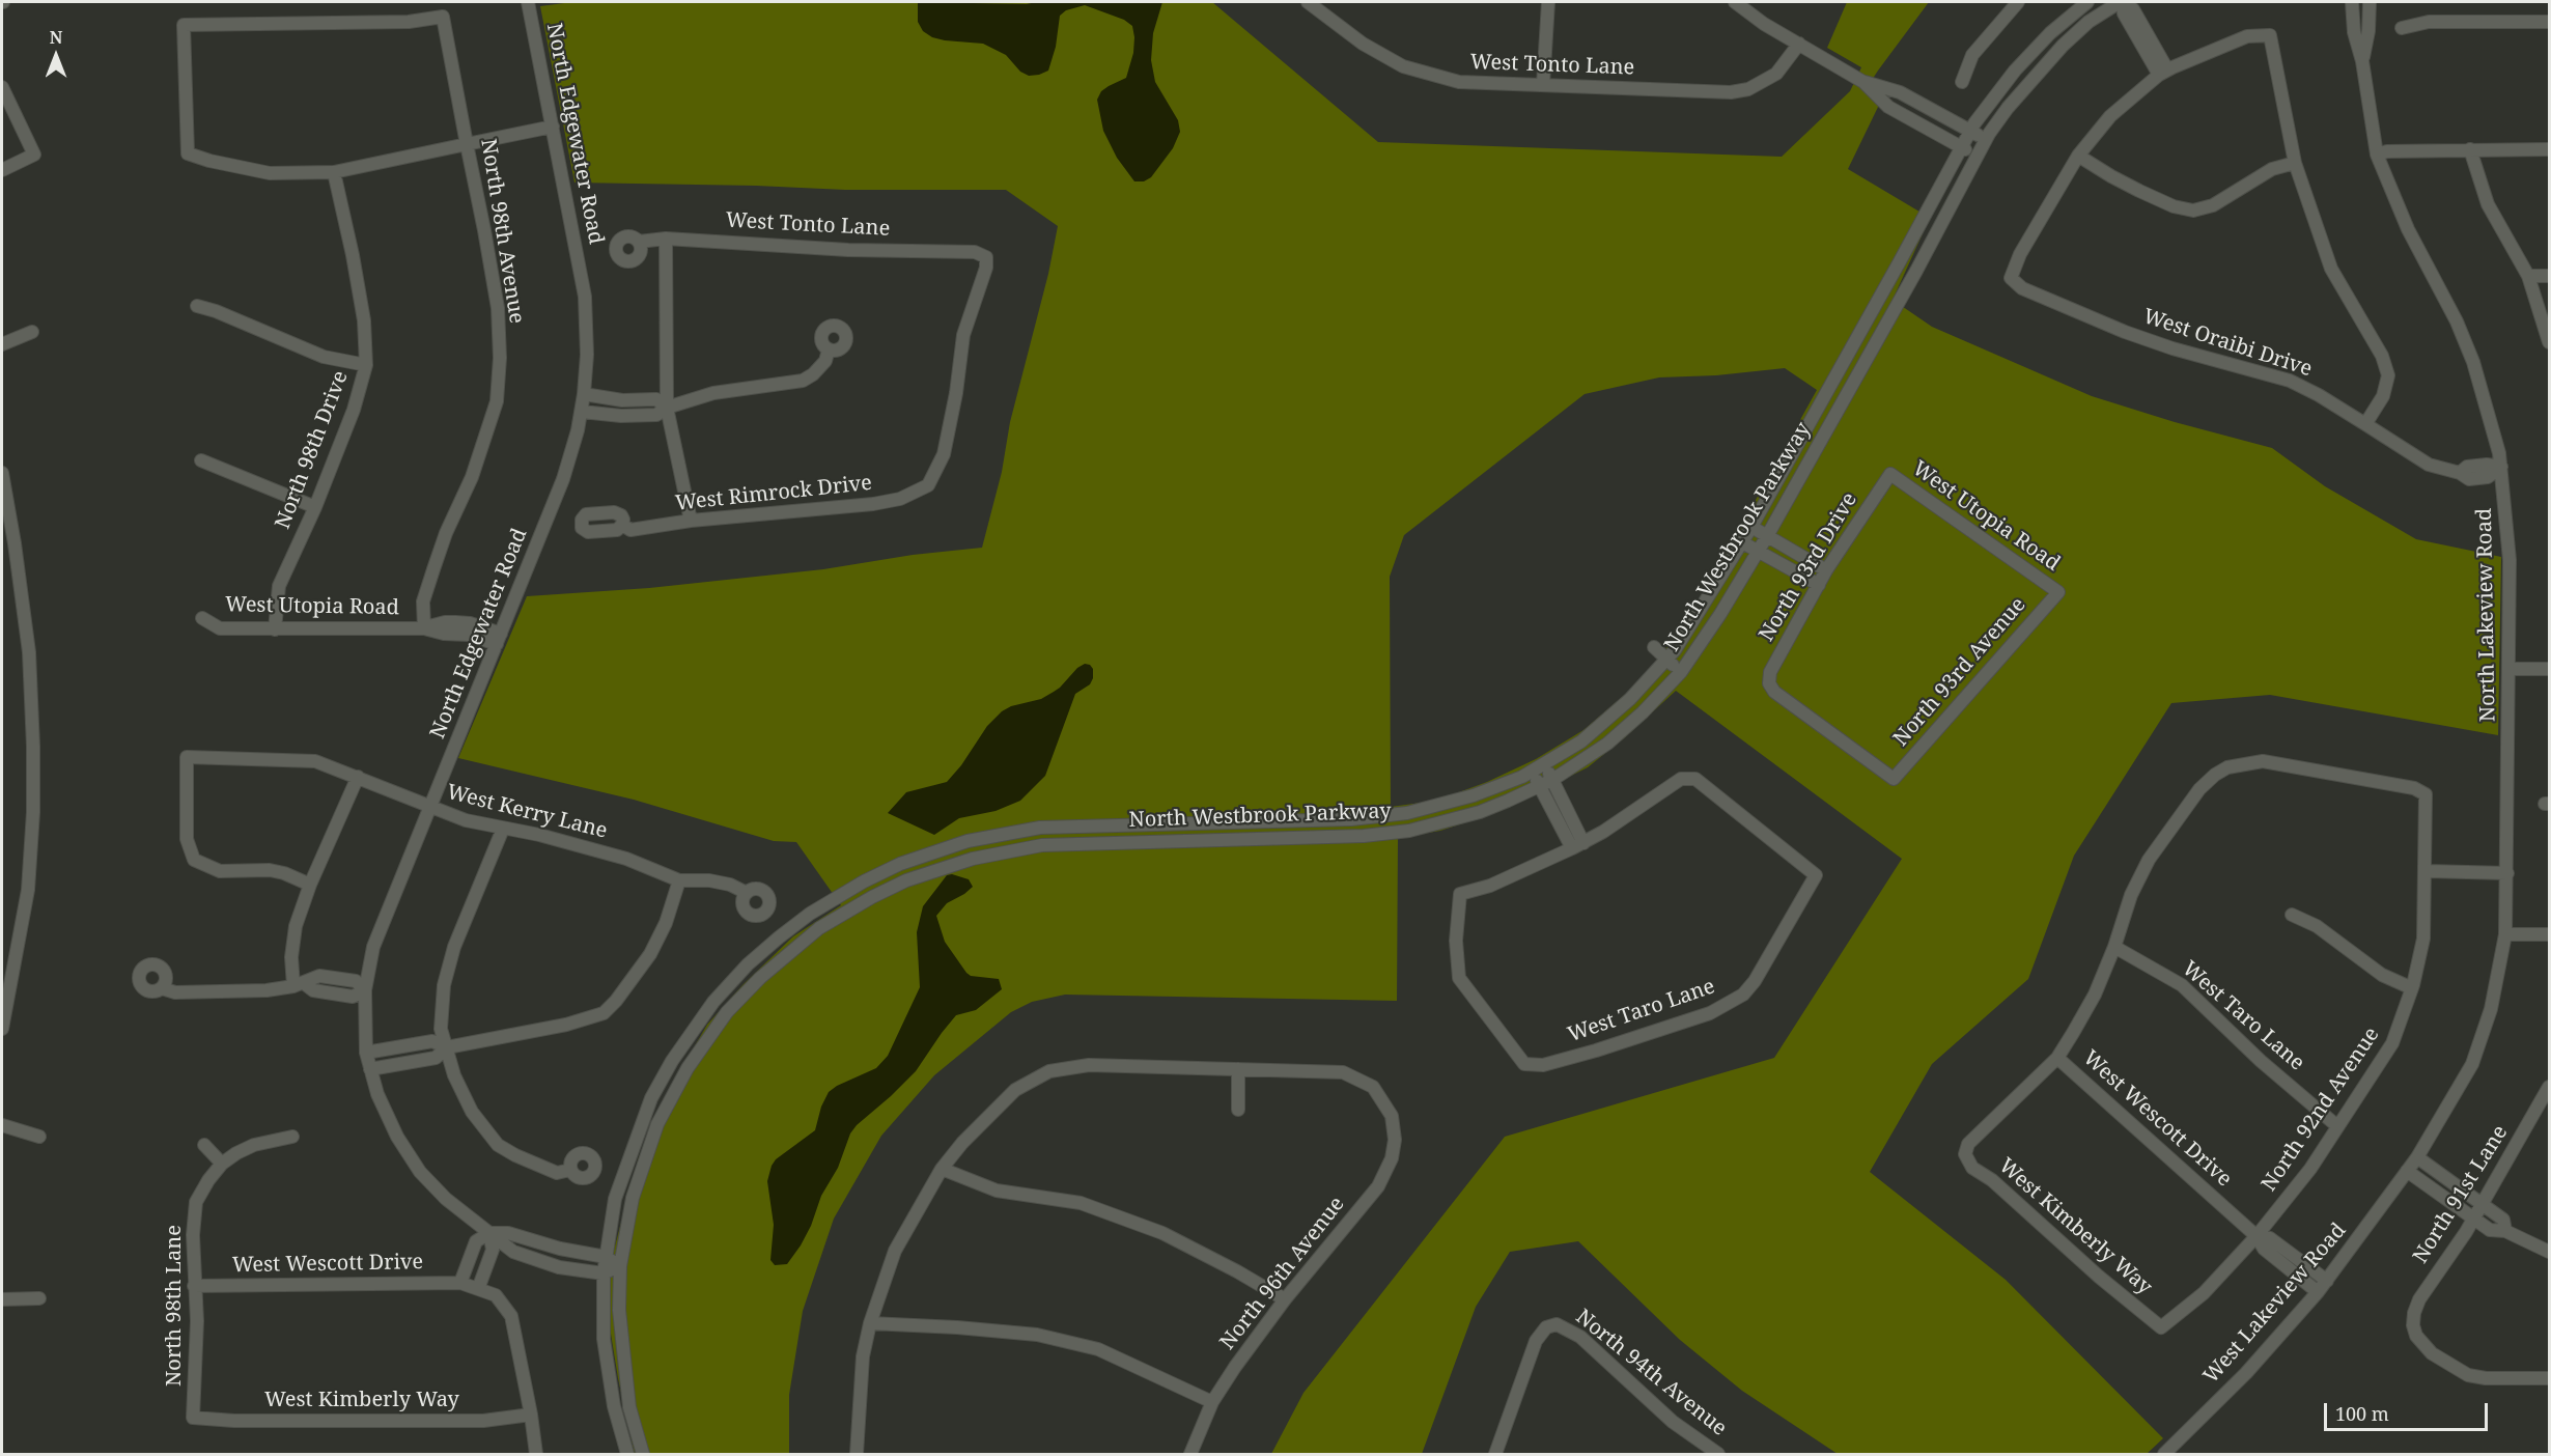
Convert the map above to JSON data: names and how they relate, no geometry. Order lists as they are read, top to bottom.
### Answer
{
  "streets": {
    "street": [
      "West Tonto Lane",
      "North Edgewater Road",
      "North 98th Avenue",
      "West Oraibi Drive",
      "North 98th Drive",
      "West Rimrock Drive",
      "West Utopia Road",
      "North Westbrook Parkway",
      "North 93rd Drive",
      "North Lakeview Road",
      "North 93rd Avenue",
      "West Kerry Lane",
      "West Taro Lane",
      "North 92nd Avenue",
      "West Wescott Drive",
      "North 91st Lane",
      "West Kimberly Way",
      "North 96th Avenue",
      "West Lakeview Road",
      "North 98th Lane",
      "North 94th Avenue"
    ]
  },
  "crossings": [
    ["West Tonto Lane", "West Rimrock Drive"],
    ["North Edgewater Road", "West Utopia Road"],
    ["North Edgewater Road", "North Westbrook Parkway"],
    ["North Edgewater Road", "West Kerry Lane"],
    ["North 98th Avenue", "North 98th Drive"],
    ["North 98th Avenue", "West Utopia Road"],
    ["West Oraibi Drive", "North Lakeview Road"],
    ["North 98th Drive", "West Utopia Road"],
    ["West Utopia Road", "North 93rd Drive"],
    ["West Utopia Road", "North 93rd Avenue"],
    ["North 93rd Drive", "North 93rd Avenue"],
    ["North Lakeview Road", "West Lakeview Road"],
    ["West Taro Lane", "North 92nd Avenue"],
    ["North 92nd Avenue", "West Wescott Drive"],
    ["North 92nd Avenue", "West Kimberly Way"],
    ["West Wescott Drive", "West Kimberly Way"],
    ["West Wescott Drive", "West Lakeview Road"],
    ["West Wescott Drive", "North 98th Lane"],
    ["West Kimberly Way", "North 98th Lane"]
  ],
  "scale_bar": "100 m",
  "north": "top"
}
